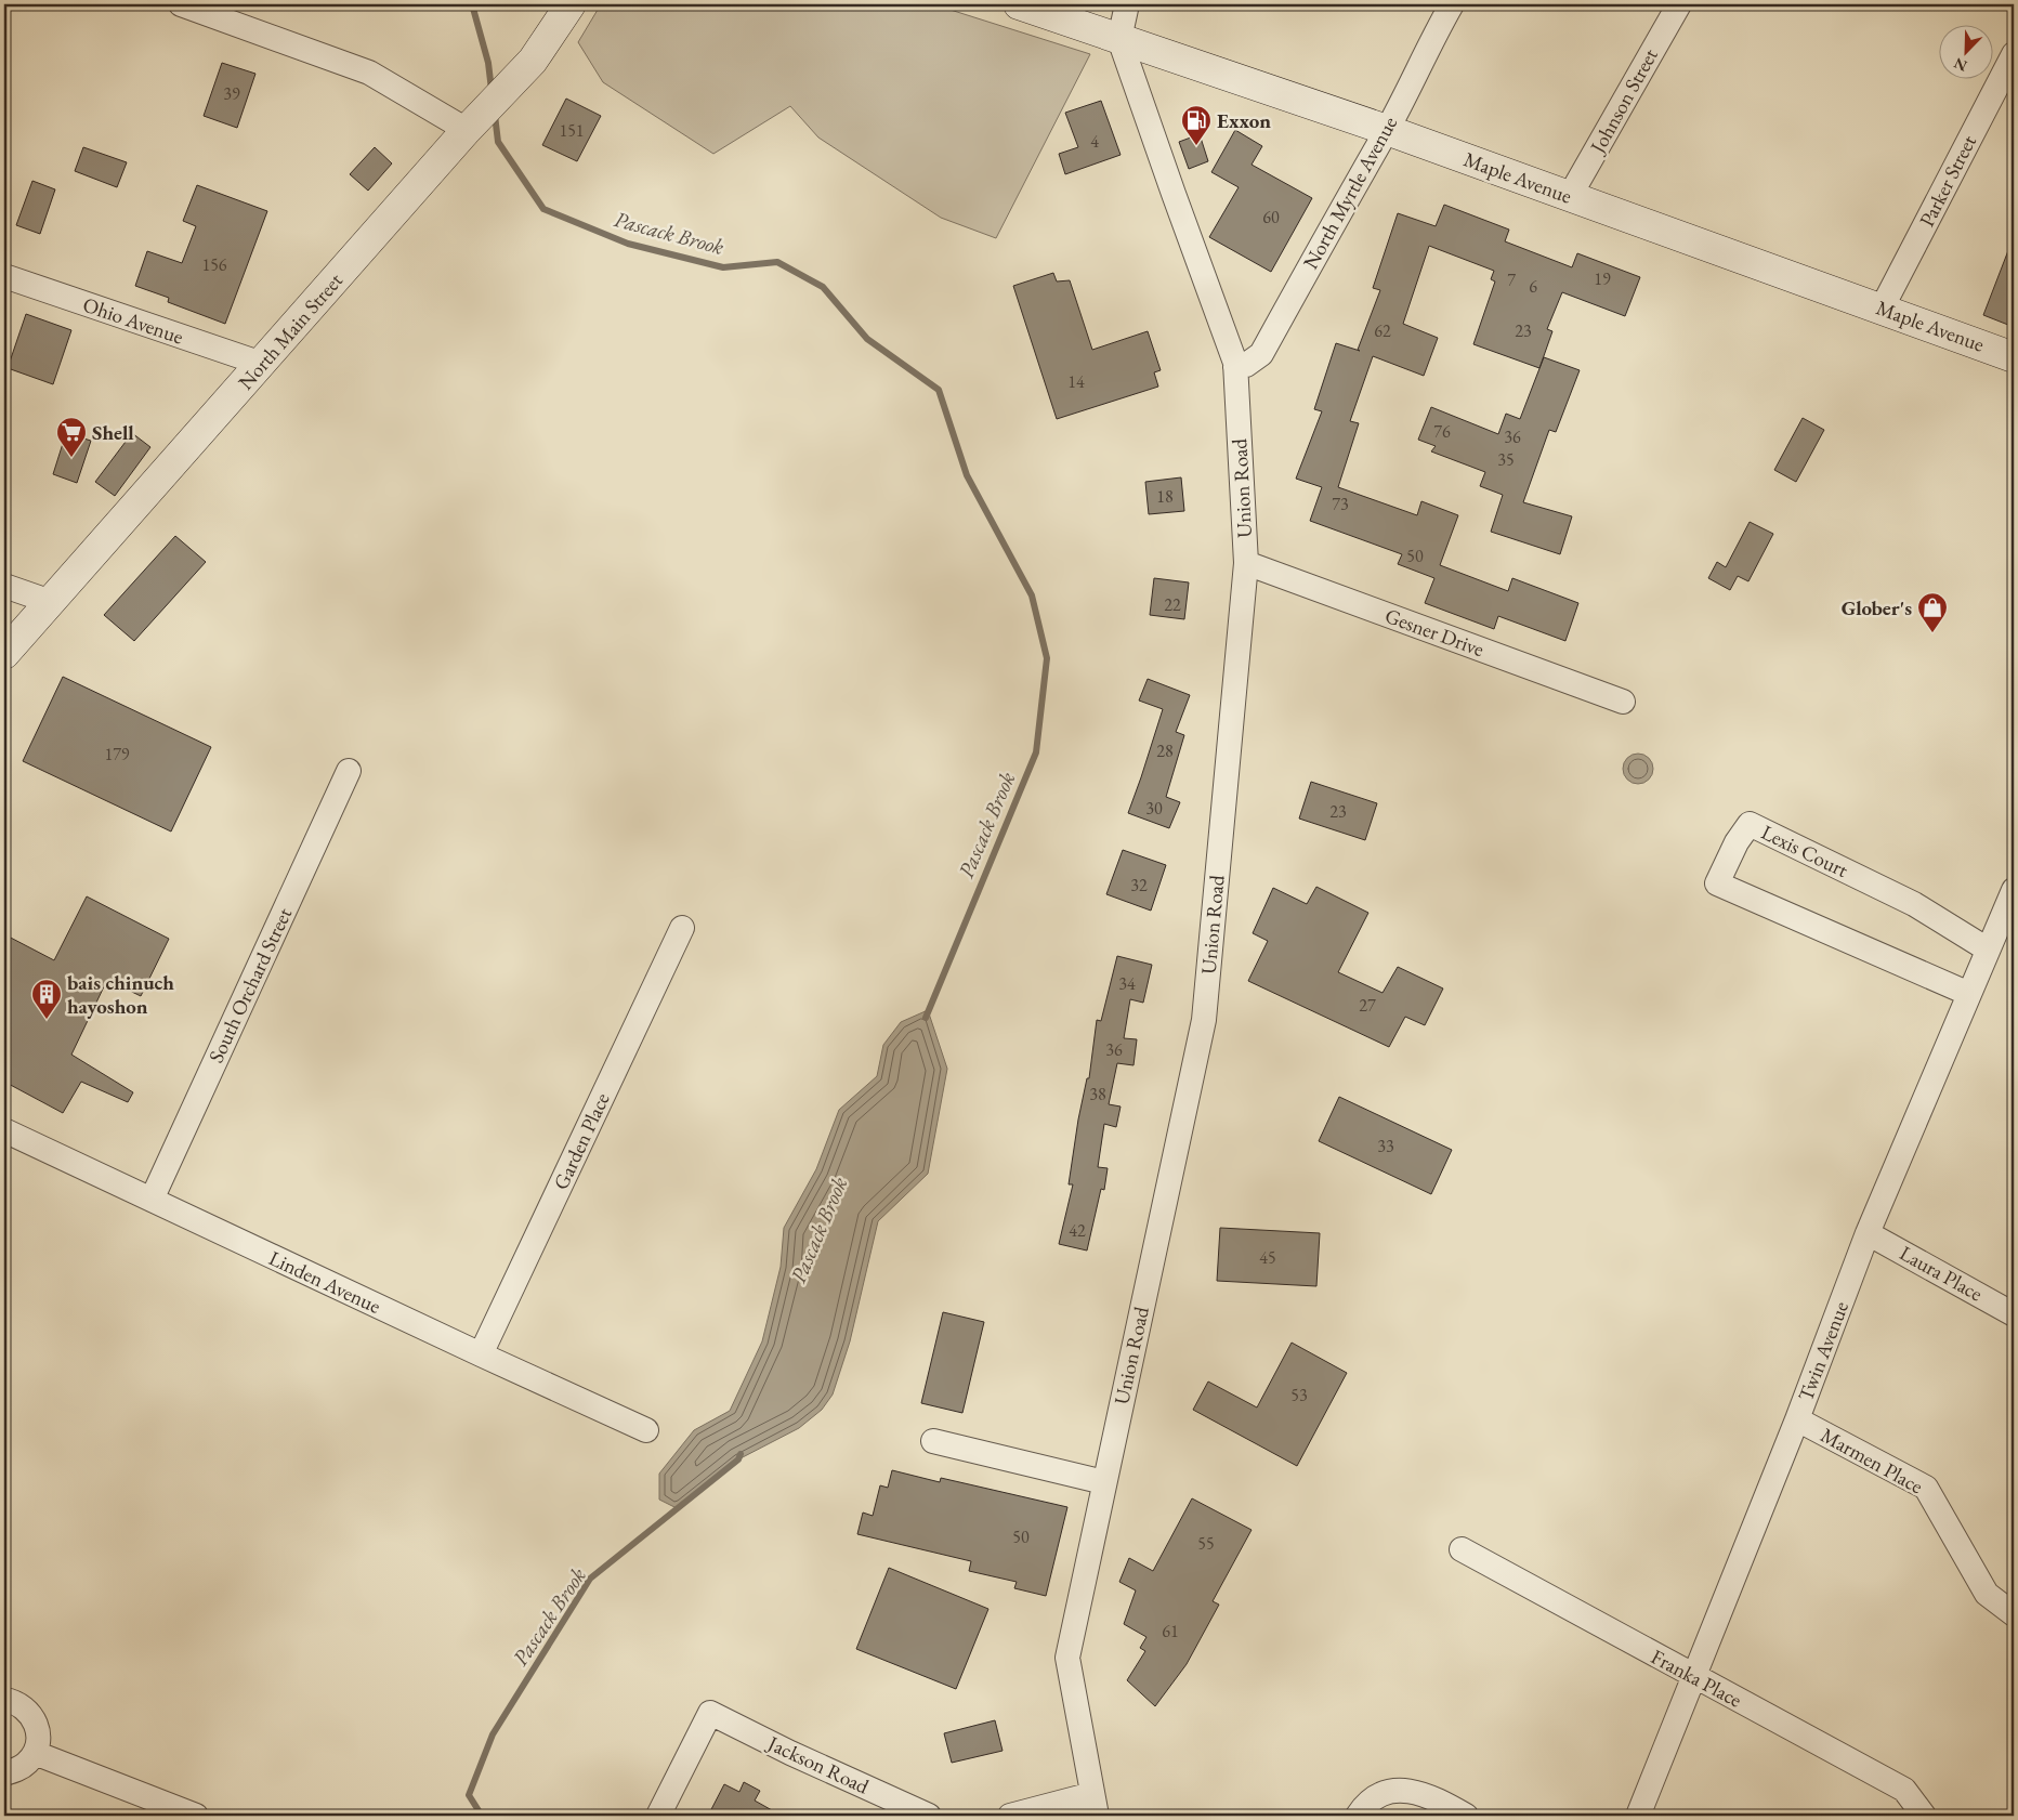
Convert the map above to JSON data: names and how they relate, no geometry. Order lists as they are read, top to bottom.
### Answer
{
  "streets": {
    "street": [
      "Johnson Street",
      "Maple Avenue",
      "Parker Street",
      "North Myrtle Avenue",
      "Ohio Avenue",
      "North Main Street",
      "Union Road",
      "Gesner Drive",
      "Lexis Court",
      "South Orchard Street",
      "Garden Place",
      "Laura Place",
      "Linden Avenue",
      "Twin Avenue",
      "Marmen Place",
      "Franka Place",
      "Jackson Road"
    ]
  },
  "crossings": [
    ["Johnson Street", "Maple Avenue"],
    ["Maple Avenue", "Parker Street"],
    ["Maple Avenue", "North Myrtle Avenue"],
    ["Maple Avenue", "Union Road"],
    ["North Myrtle Avenue", "Union Road"],
    ["Ohio Avenue", "North Main Street"],
    ["Union Road", "Gesner Drive"],
    ["Lexis Court", "Twin Avenue"],
    ["South Orchard Street", "Linden Avenue"],
    ["Garden Place", "Linden Avenue"],
    ["Laura Place", "Twin Avenue"],
    ["Twin Avenue", "Marmen Place"],
    ["Twin Avenue", "Franka Place"]
  ],
  "water": ["Pascack Brook"],
  "places": {
    "fuel station": ["Exxon"],
    "supermarket": ["Shell"],
    "shop": ["Glober's"],
    "building": ["bais chinuch hayoshon"]
  },
  "house_numbers": [
    "39",
    "151",
    "4",
    "60",
    "156",
    "19",
    "7",
    "6",
    "62",
    "23",
    "14",
    "76",
    "36",
    "35",
    "18",
    "73",
    "50",
    "22",
    "28",
    "179",
    "30",
    "23",
    "32",
    "34",
    "27",
    "36",
    "38",
    "33",
    "42",
    "45",
    "53",
    "50",
    "55",
    "61"
  ],
  "north": "bottom left"
}
